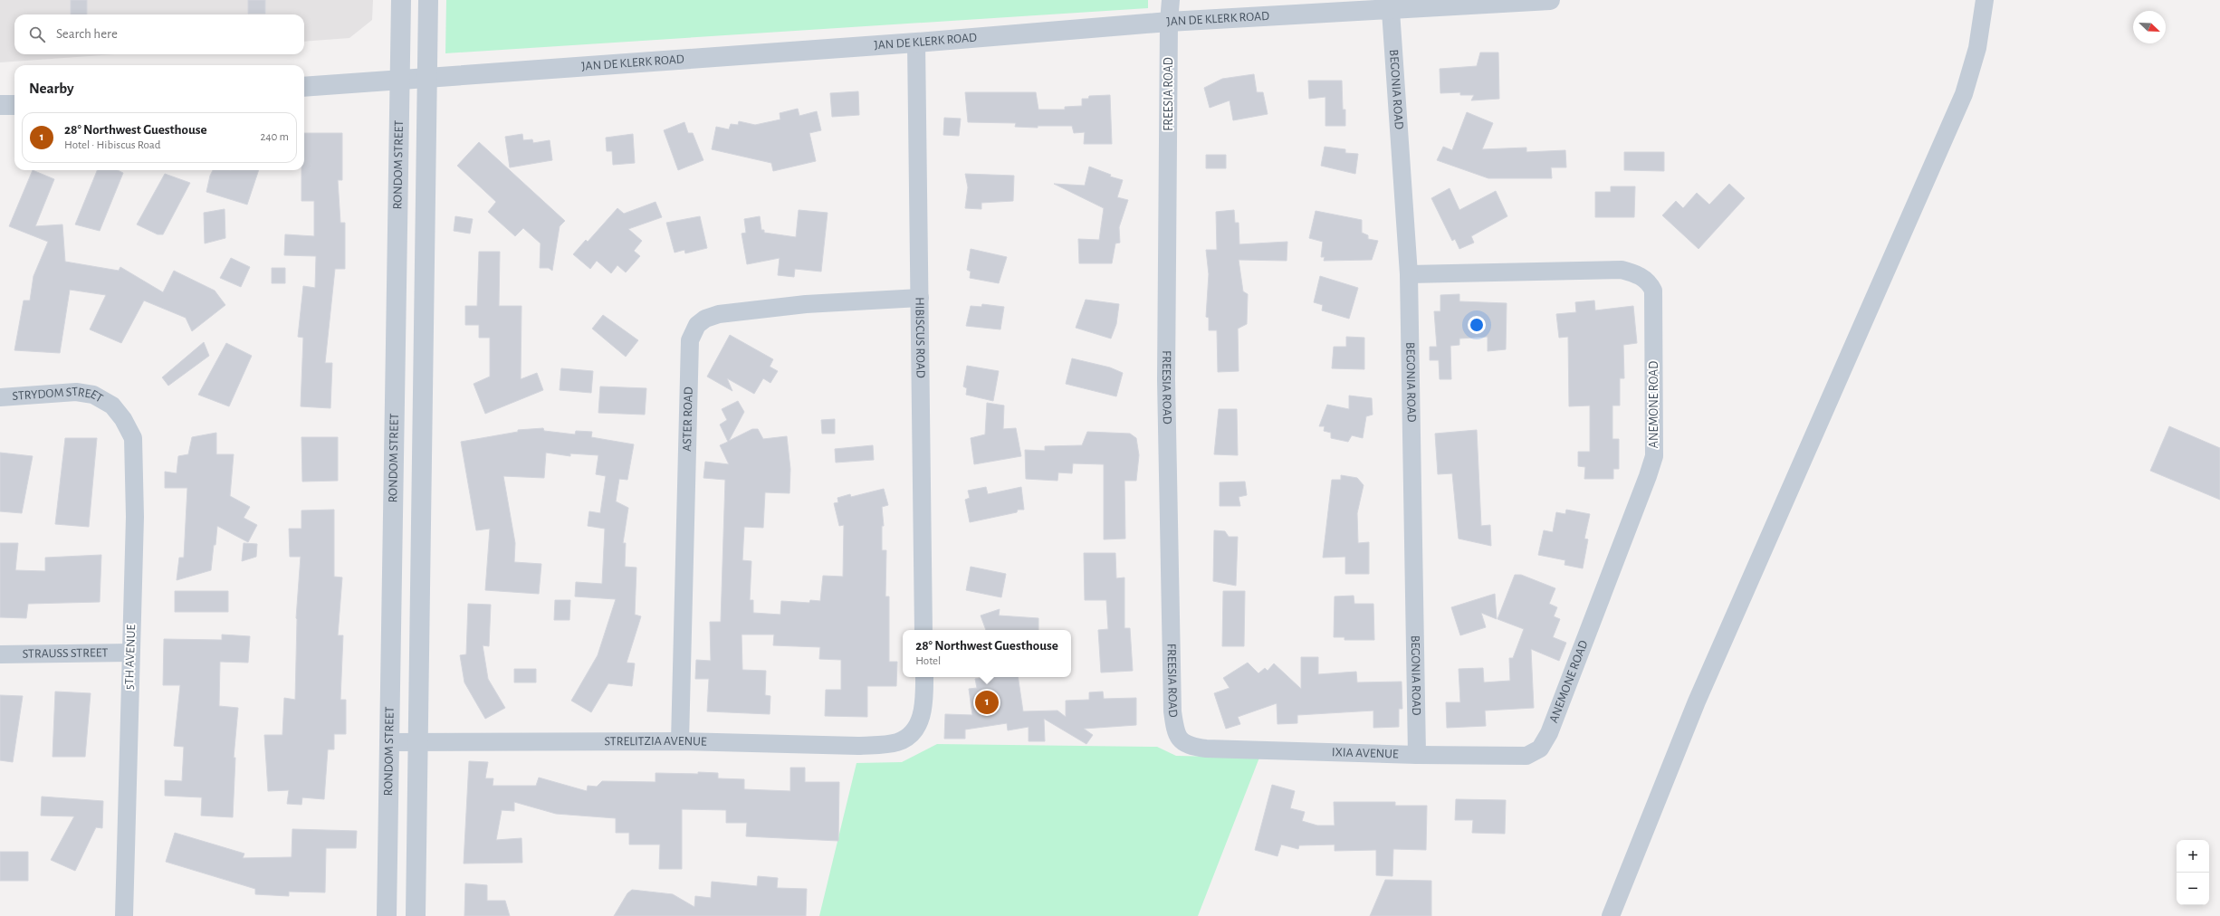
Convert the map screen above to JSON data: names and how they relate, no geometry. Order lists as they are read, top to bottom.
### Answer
{
  "streets": {
    "street": [
      "JAN DE KLERK ROAD",
      "BEGONIA ROAD",
      "FREESIA ROAD",
      "RONDOM STREET",
      "HIBISCUS ROAD",
      "STRYDOM STREET",
      "ANEMONE ROAD",
      "ASTER ROAD",
      "STRAUSS STREET",
      "5TH AVENUE",
      "STRELITZIA AVENUE",
      "IXIA AVENUE"
    ]
  },
  "crossings": [
    ["JAN DE KLERK ROAD", "BEGONIA ROAD"],
    ["JAN DE KLERK ROAD", "FREESIA ROAD"],
    ["JAN DE KLERK ROAD", "RONDOM STREET"],
    ["JAN DE KLERK ROAD", "HIBISCUS ROAD"],
    ["BEGONIA ROAD", "ANEMONE ROAD"],
    ["BEGONIA ROAD", "IXIA AVENUE"],
    ["FREESIA ROAD", "IXIA AVENUE"],
    ["RONDOM STREET", "STRELITZIA AVENUE"],
    ["HIBISCUS ROAD", "ASTER ROAD"],
    ["STRYDOM STREET", "5TH AVENUE"],
    ["ANEMONE ROAD", "IXIA AVENUE"],
    ["ASTER ROAD", "STRELITZIA AVENUE"],
    ["STRAUSS STREET", "5TH AVENUE"]
  ],
  "north": "bottom right",
  "page": {
    "search": "Search here",
    "heading": "Nearby",
    "list": [
      {
        "mark": "1",
        "name": "28° Northwest Guesthouse",
        "note": "Hotel · Hibiscus Road",
        "value": "240 m"
      }
    ],
    "popup": ["28° Northwest Guesthouse", "Hotel"],
    "pins": "1",
    "map_buttons": ["+", "−"]
  }
}
